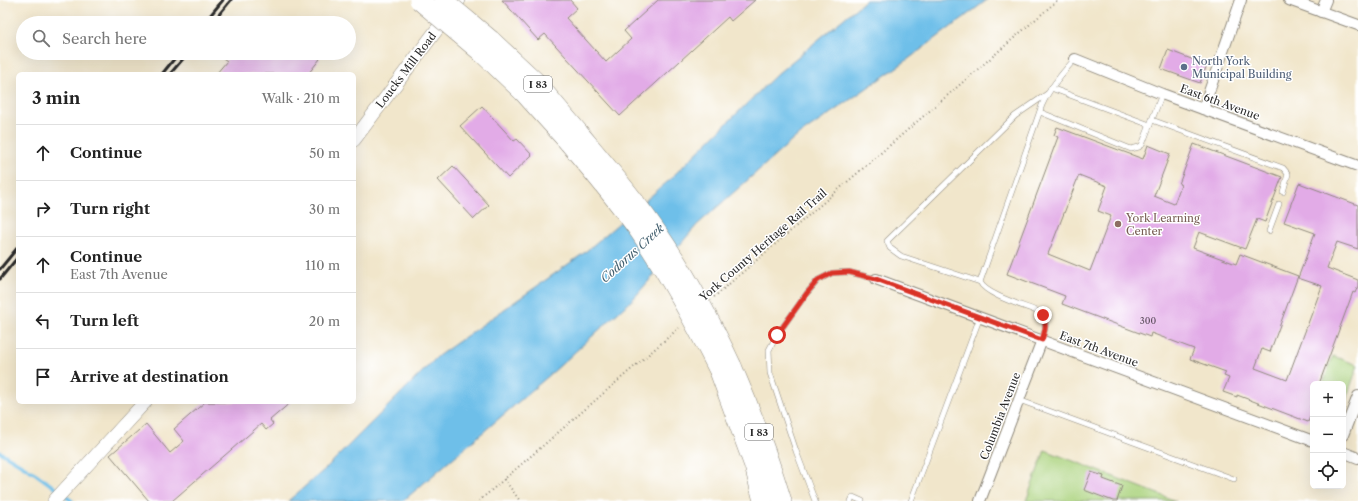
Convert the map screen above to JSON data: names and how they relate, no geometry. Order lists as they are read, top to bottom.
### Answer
{
  "streets": {
    "highway": ["I 83"],
    "street": [
      "Loucks Mill Road",
      "East 6th Avenue",
      "East 7th Avenue",
      "Columbia Avenue"
    ],
    "path": ["York County Heritage Rail Trail"]
  },
  "crossings": [
    ["East 7th Avenue", "Columbia Avenue"]
  ],
  "water": ["Codorus Creek"],
  "places": ["North York Municipal Building", "York Learning Center"],
  "house_numbers": ["300"],
  "page": {
    "search": "Search here",
    "heading": ["3 min", "Walk · 210 m"],
    "list": [
      ["Continue", "50 m"],
      ["Turn right", "30 m"],
      ["Continue", "East 7th Avenue", "110 m"],
      ["Turn left", "20 m"],
      "Arrive at destination"
    ],
    "map_buttons": ["+", "−"]
  }
}
